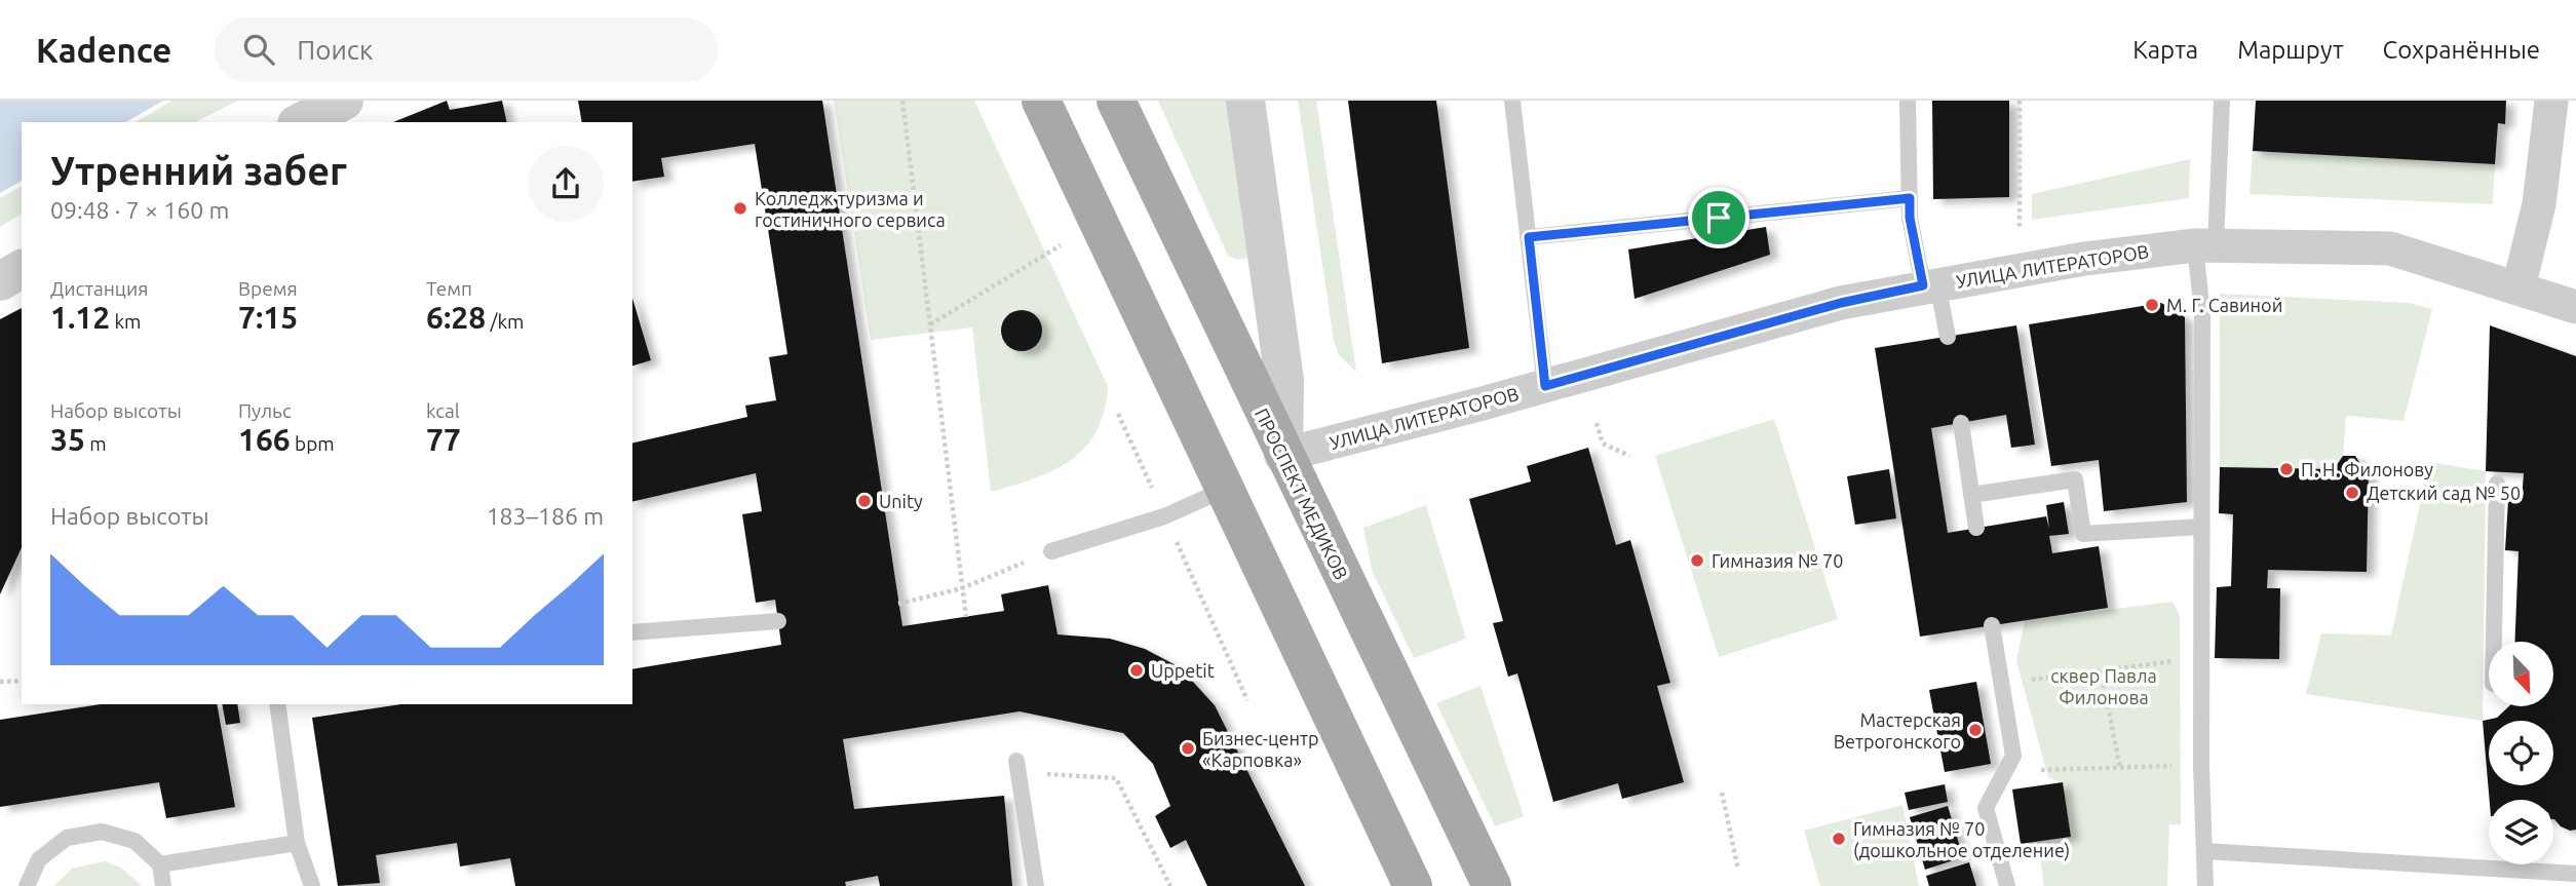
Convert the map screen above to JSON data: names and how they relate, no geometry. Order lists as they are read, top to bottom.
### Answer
{
  "streets": {
    "main road": ["ПРОСПЕКТ МЕДИКОВ"],
    "street": ["УЛИЦА ЛИТЕРАТОРОВ"]
  },
  "crossings": [
    ["УЛИЦА ЛИТЕРАТОРОВ", "ПРОСПЕКТ МЕДИКОВ"]
  ],
  "parks": ["сквер Павла Филонова"],
  "places": [
    "Колледж туризма и гостиничного сервиса",
    "М. Г. Савиной",
    "П. Н. Филонову",
    "Детский сад № 50",
    "Unity",
    "Гимназия № 70",
    "Uppetit",
    "Мастерская Ветрогонского",
    "Бизнес-центр «Карповка»",
    "Гимназия № 70 (дошкольное отделение)"
  ],
  "north": "bottom right",
  "page": {
    "header": "Kadence",
    "search": "Поиск",
    "nav": ["Карта", "Маршрут", "Сохранённые"],
    "heading": ["Утренний забег", "09:48 · 7 × 160 m"],
    "stats": [
      ["Дистанция", "1.12 km"],
      ["Время", "7:15"],
      ["Темп", "6:28 /km"],
      ["Набор высоты", "35 m"],
      ["Пульс", "166 bpm"],
      ["kcal", "77"]
    ],
    "chart": ["Набор высоты", "183–186 m"]
  }
}
